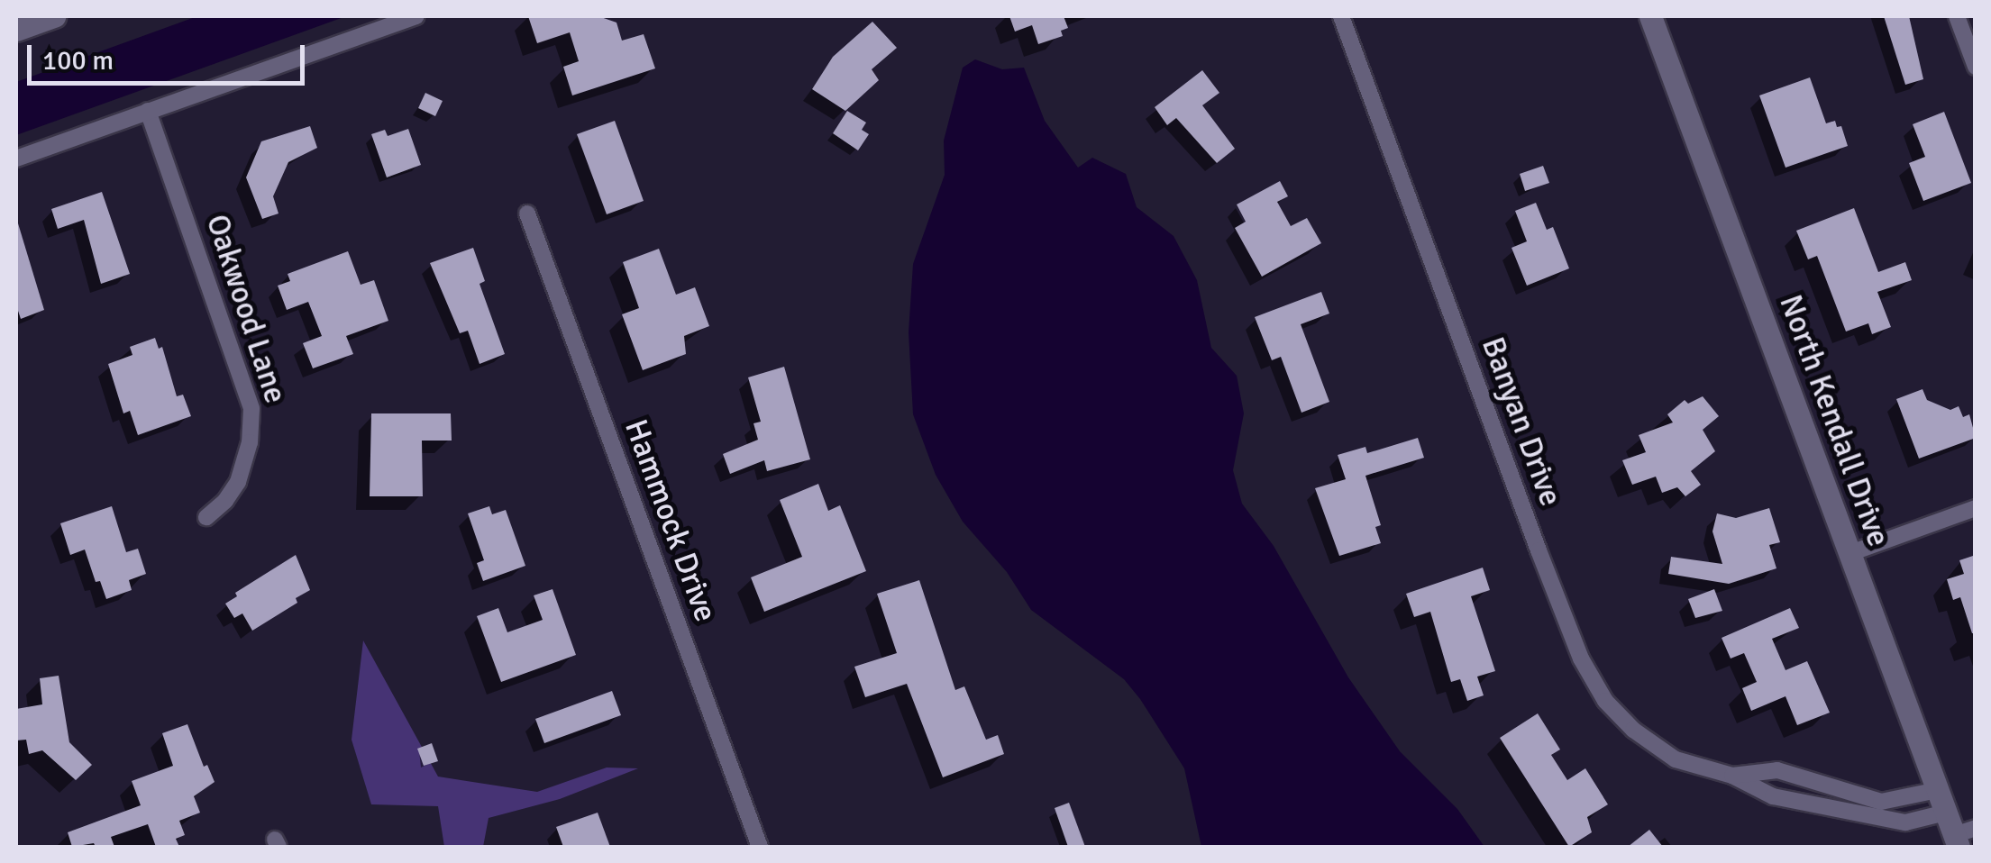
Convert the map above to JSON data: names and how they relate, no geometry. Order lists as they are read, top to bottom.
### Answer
{
  "streets": {
    "street": [
      "Oakwood Lane",
      "North Kendall Drive",
      "Banyan Drive",
      "Hammock Drive"
    ]
  },
  "crossings": [
    ["North Kendall Drive", "Banyan Drive"]
  ],
  "scale_bar": "100 m"
}
